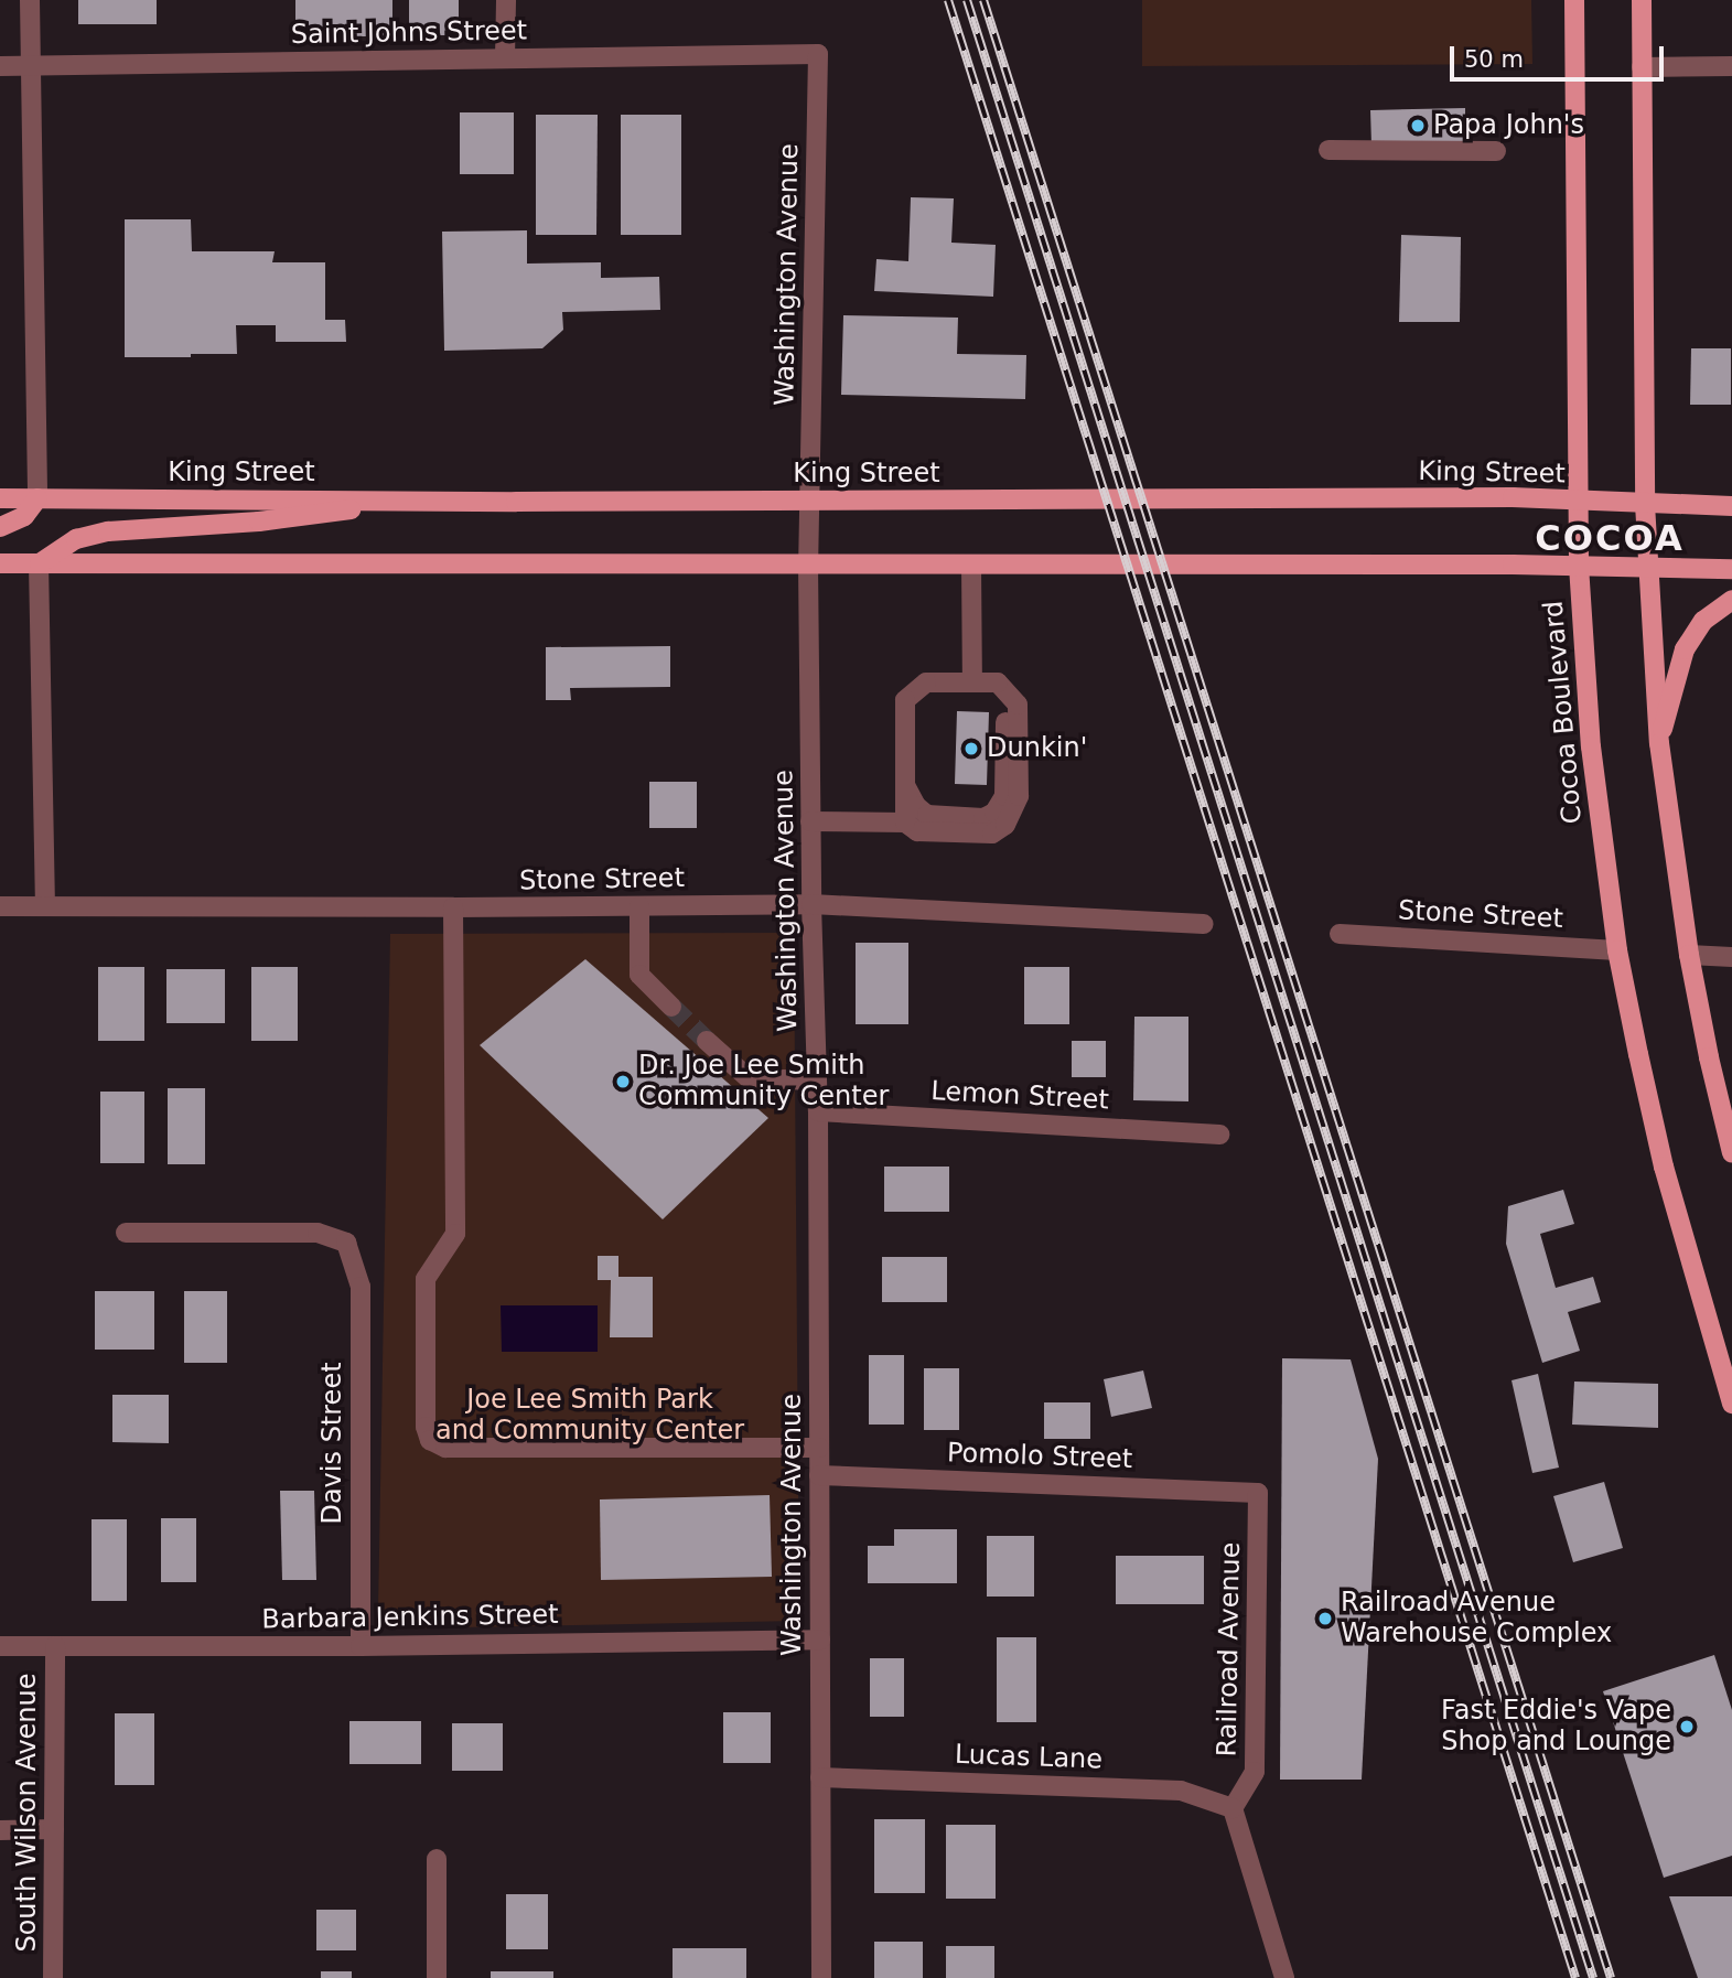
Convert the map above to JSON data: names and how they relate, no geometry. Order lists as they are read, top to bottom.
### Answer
{
  "streets": {
    "main road": ["King Street", "Cocoa Boulevard"],
    "street": [
      "Saint Johns Street",
      "Washington Avenue",
      "Stone Street",
      "Lemon Street",
      "Davis Street",
      "Pomolo Street",
      "Barbara Jenkins Street",
      "Railroad Avenue",
      "Lucas Lane",
      "South Wilson Avenue"
    ]
  },
  "crossings": [
    ["Saint Johns Street", "Washington Avenue"],
    ["Washington Avenue", "King Street"],
    ["Washington Avenue", "Stone Street"],
    ["Washington Avenue", "Lemon Street"],
    ["Washington Avenue", "Pomolo Street"],
    ["Washington Avenue", "Barbara Jenkins Street"],
    ["Washington Avenue", "Lucas Lane"],
    ["King Street", "Cocoa Boulevard"],
    ["Cocoa Boulevard", "Stone Street"],
    ["Davis Street", "Barbara Jenkins Street"],
    ["Pomolo Street", "Railroad Avenue"],
    ["Barbara Jenkins Street", "South Wilson Avenue"],
    ["Railroad Avenue", "Lucas Lane"]
  ],
  "districts": ["COCOA"],
  "parks": ["Joe Lee Smith Park and Community Center"],
  "places": [
    "Papa John's",
    "Dunkin'",
    "Dr. Joe Lee Smith Community Center",
    "Railroad Avenue Warehouse Complex",
    "Fast Eddie's Vape Shop and Lounge"
  ],
  "scale_bar": "50 m"
}
